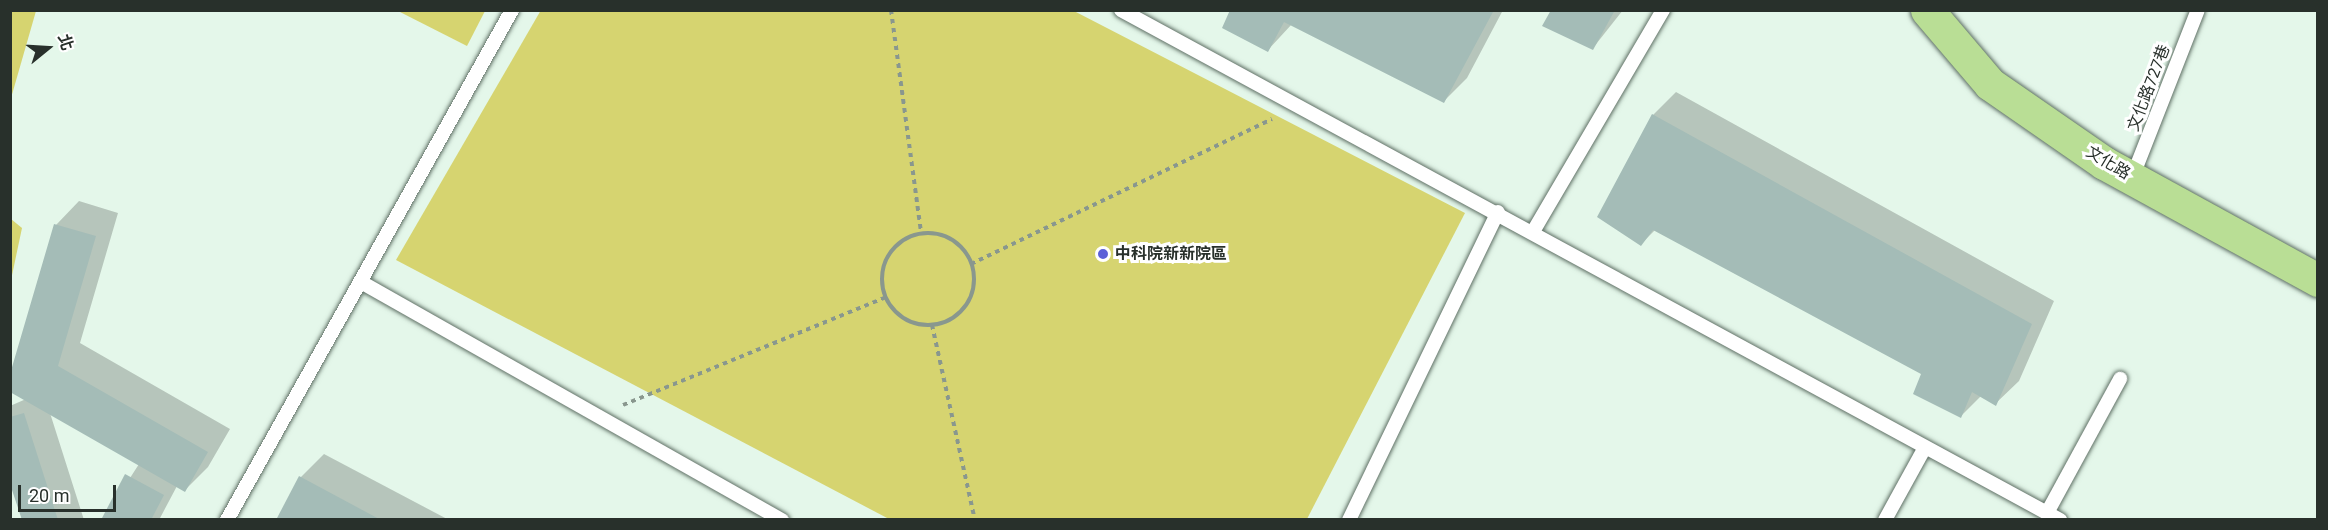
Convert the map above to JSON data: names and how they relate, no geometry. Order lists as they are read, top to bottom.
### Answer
{
  "streets": {
    "main road": ["文化路"],
    "lane": ["文化路727巷"]
  },
  "crossings": [
    ["文化路727巷", "文化路"]
  ],
  "places": ["中科院新新院區"],
  "scale_bar": "20 m",
  "north": "right"
}
